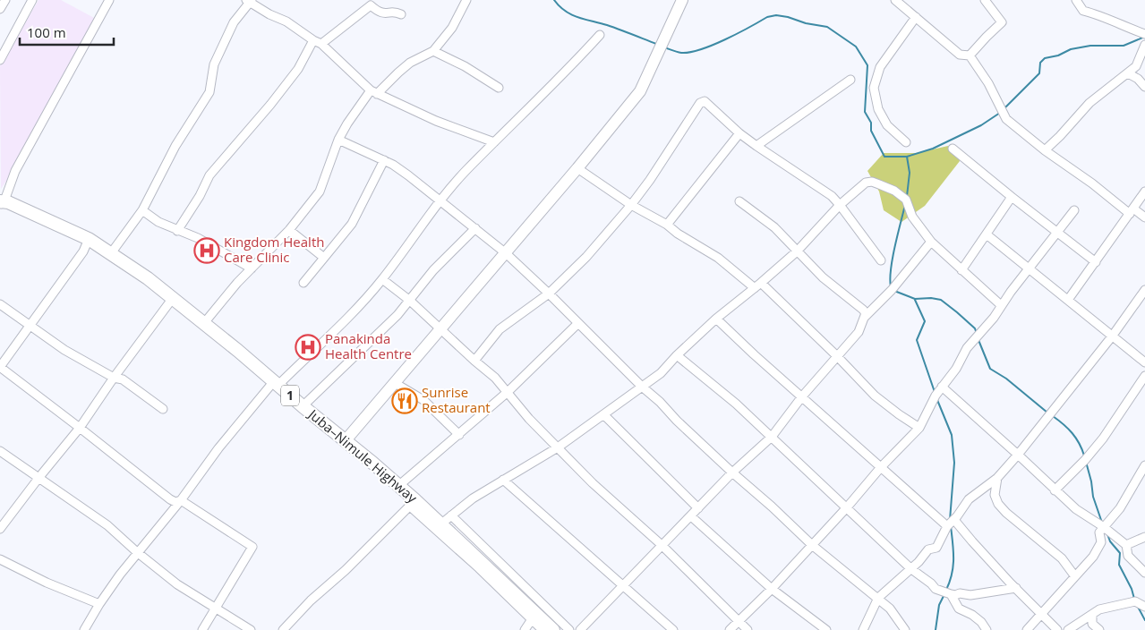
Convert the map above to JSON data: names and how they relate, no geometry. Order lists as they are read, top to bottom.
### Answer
{
  "streets": {
    "main road": ["1", "Juba–Nimule Highway"]
  },
  "places": {
    "hospital": ["Kingdom Health Care Clinic", "Panakinda Health Centre"],
    "restaurant": ["Sunrise Restaurant"]
  },
  "scale_bar": "100 m"
}
